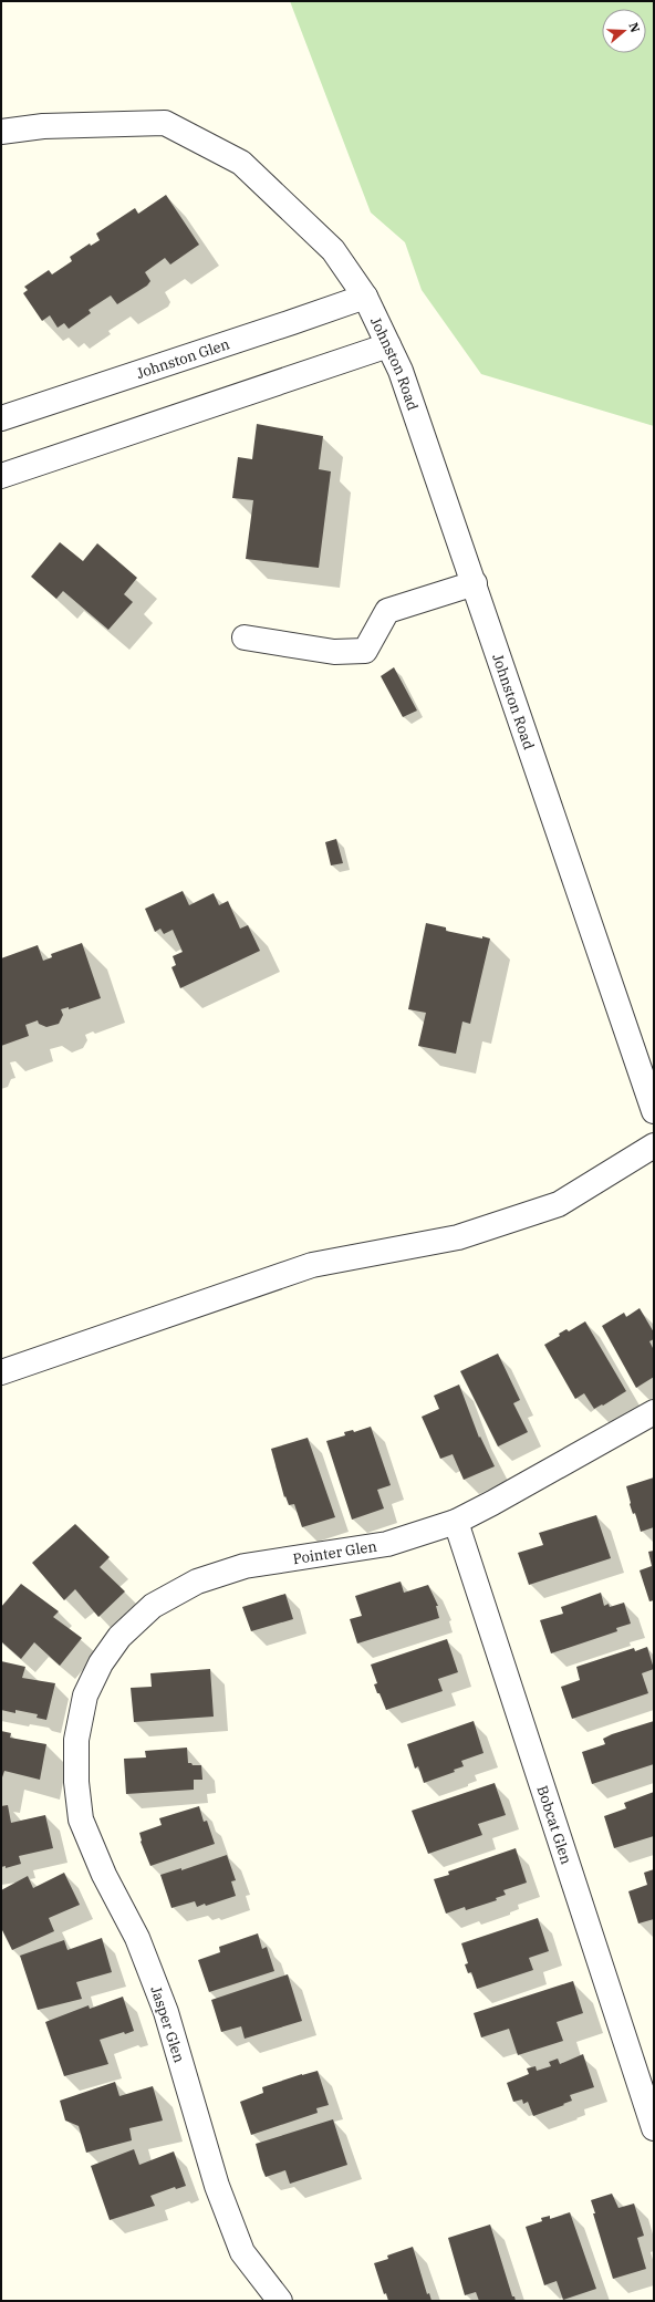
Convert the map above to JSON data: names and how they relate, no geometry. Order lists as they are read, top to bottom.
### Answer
{
  "streets": {
    "street": [
      "Johnston Glen",
      "Johnston Road",
      "Pointer Glen",
      "Bobcat Glen",
      "Jasper Glen"
    ]
  },
  "crossings": [
    ["Johnston Glen", "Johnston Road"],
    ["Pointer Glen", "Bobcat Glen"],
    ["Pointer Glen", "Jasper Glen"]
  ],
  "north": "right"
}
